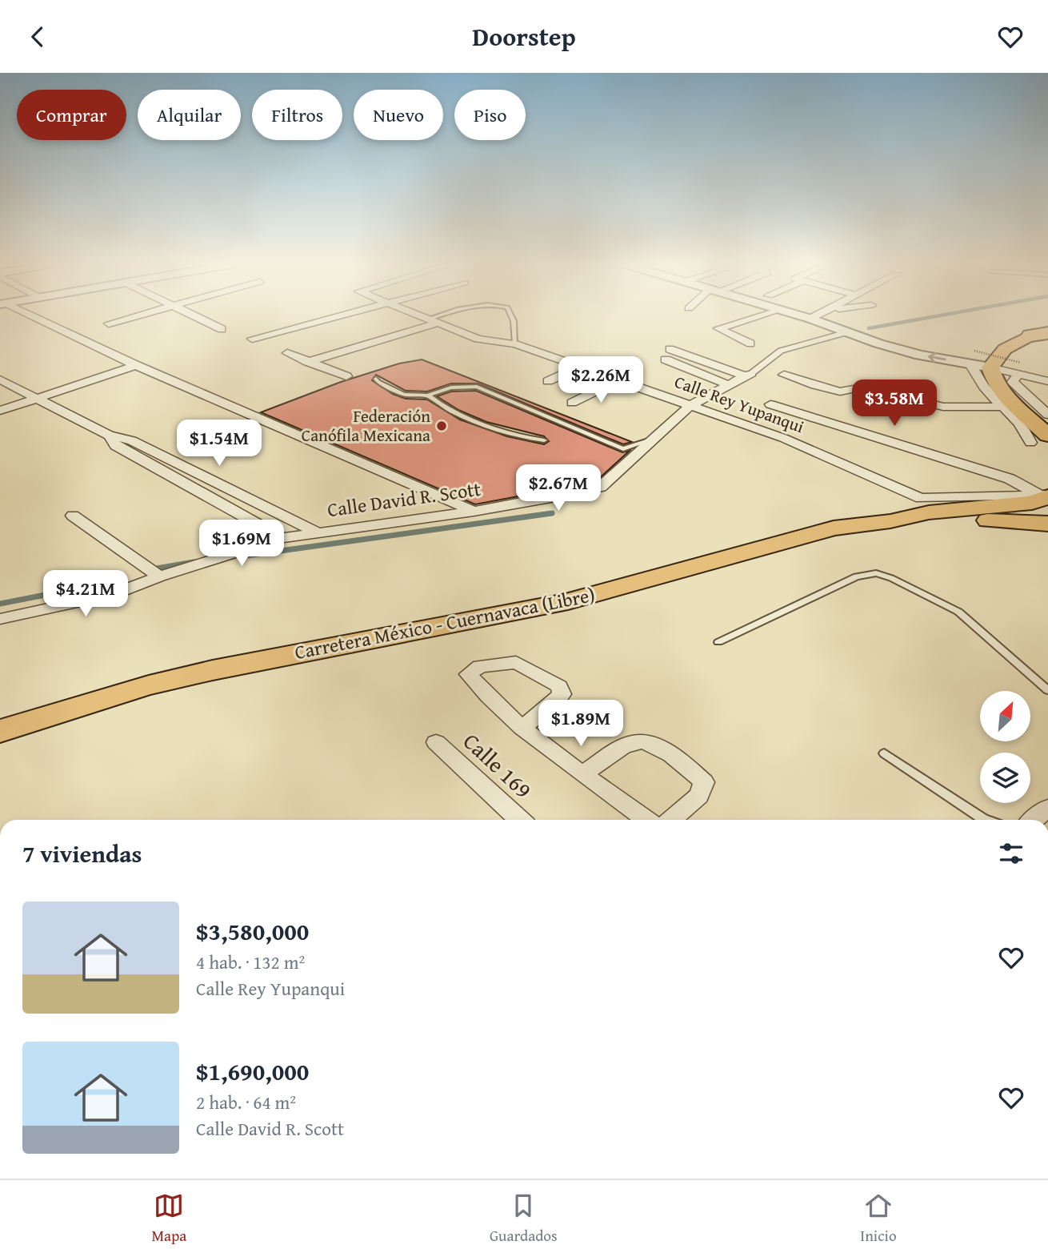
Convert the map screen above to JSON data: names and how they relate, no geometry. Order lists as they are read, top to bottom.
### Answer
{
  "streets": {
    "main road": ["Carretera México - Cuernavaca (Libre)"],
    "street": ["Calle Rey Yupanqui", "Calle David R. Scott", "Calle 169"]
  },
  "crossings": [
    ["Calle Rey Yupanqui", "Calle David R. Scott"],
    ["Calle Rey Yupanqui", "Carretera México - Cuernavaca (Libre)"]
  ],
  "places": ["Federación Canófila Mexicana"],
  "north": "top right",
  "page": {
    "header": "Doorstep",
    "chip": [
      "Comprar",
      "Alquilar",
      "Filtros",
      "Nuevo",
      "Piso"
    ],
    "price": [
      "$2.26M",
      "$3.58M",
      "$1.54M",
      "$2.67M",
      "$1.69M",
      "$4.21M",
      "$1.89M"
    ],
    "heading": "7 viviendas",
    "list": [
      {
        "name": "$3,580,000",
        "note": "4 hab. · 132 m² · Calle Rey Yupanqui"
      },
      {
        "name": "$1,690,000",
        "note": "2 hab. · 64 m² · Calle David R. Scott"
      }
    ],
    "tabs": ["Mapa", "Guardados", "Inicio"]
  }
}
